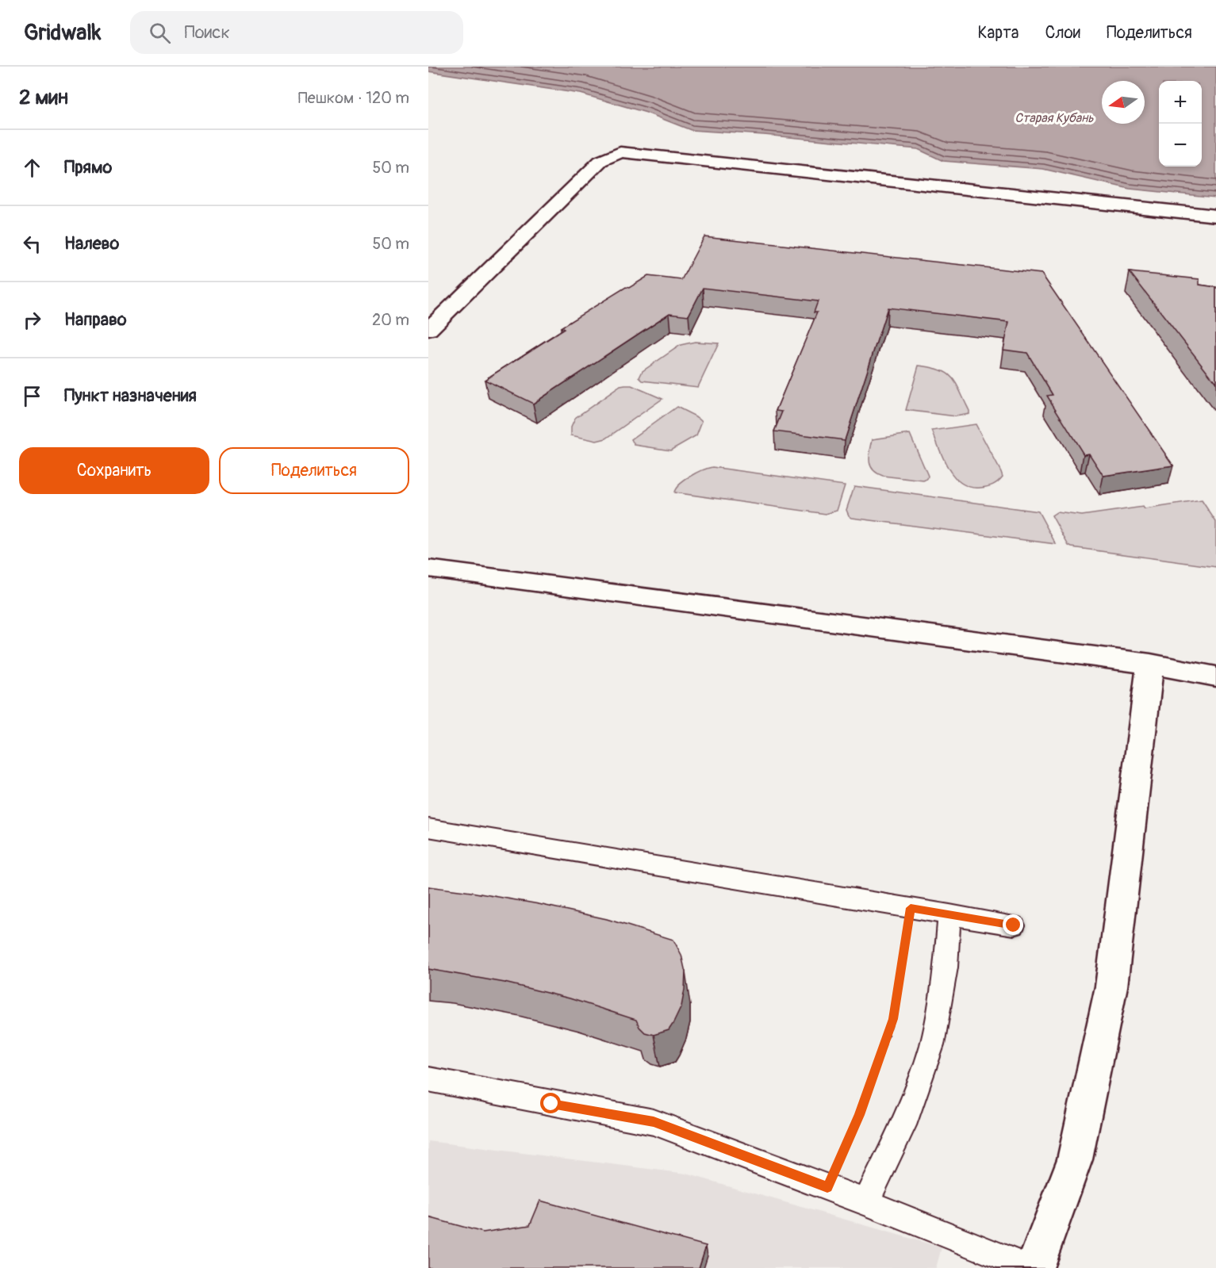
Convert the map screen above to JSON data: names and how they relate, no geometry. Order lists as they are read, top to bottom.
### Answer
{
  "water": ["Старая Кубань"],
  "north": "left",
  "page": {
    "header": "Gridwalk",
    "search": "Поиск",
    "nav": ["Карта", "Слои", "Поделиться"],
    "heading": ["2 мин", "Пешком · 120 m"],
    "map_buttons": ["+", "−"],
    "list": [
      ["Прямо", "50 m"],
      ["Налево", "50 m"],
      ["Направо", "20 m"],
      "Пункт назначения"
    ],
    "buttons": ["Сохранить", "Поделиться"]
  }
}
